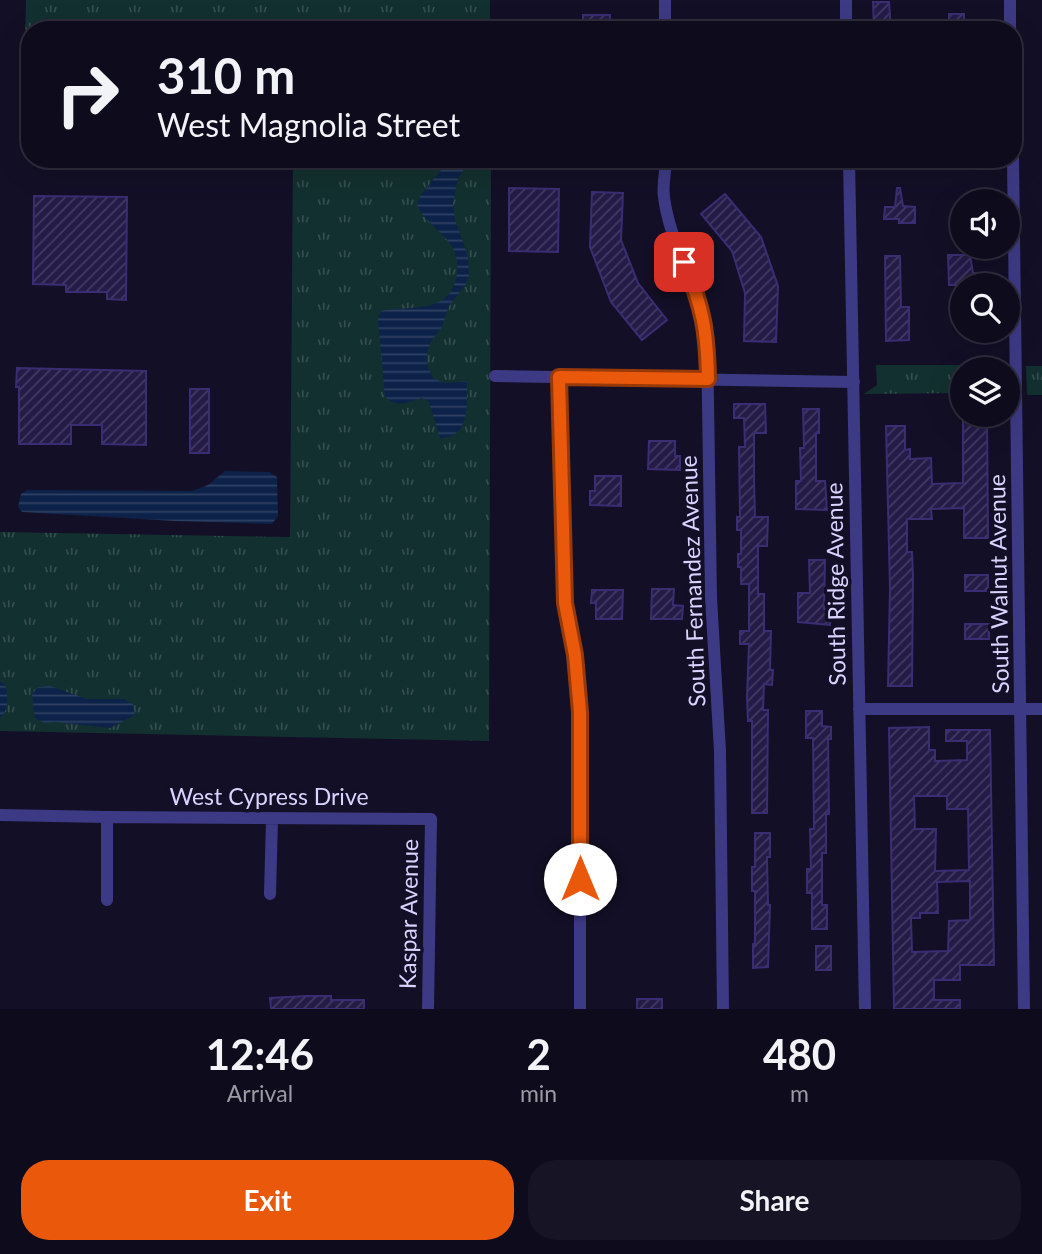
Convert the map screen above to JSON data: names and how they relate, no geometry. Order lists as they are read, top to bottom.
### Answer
{
  "streets": {
    "street": [
      "South Fernandez Avenue",
      "South Ridge Avenue",
      "South Walnut Avenue",
      "West Cypress Drive",
      "Kaspar Avenue"
    ]
  },
  "crossings": [
    ["West Cypress Drive", "Kaspar Avenue"]
  ],
  "page": {
    "turn": ["310 m", "West Magnolia Street"],
    "eta": [
      "12:46",
      "Arrival",
      "2",
      "min",
      "480",
      "m"
    ],
    "buttons": ["Exit", "Share"]
  }
}
